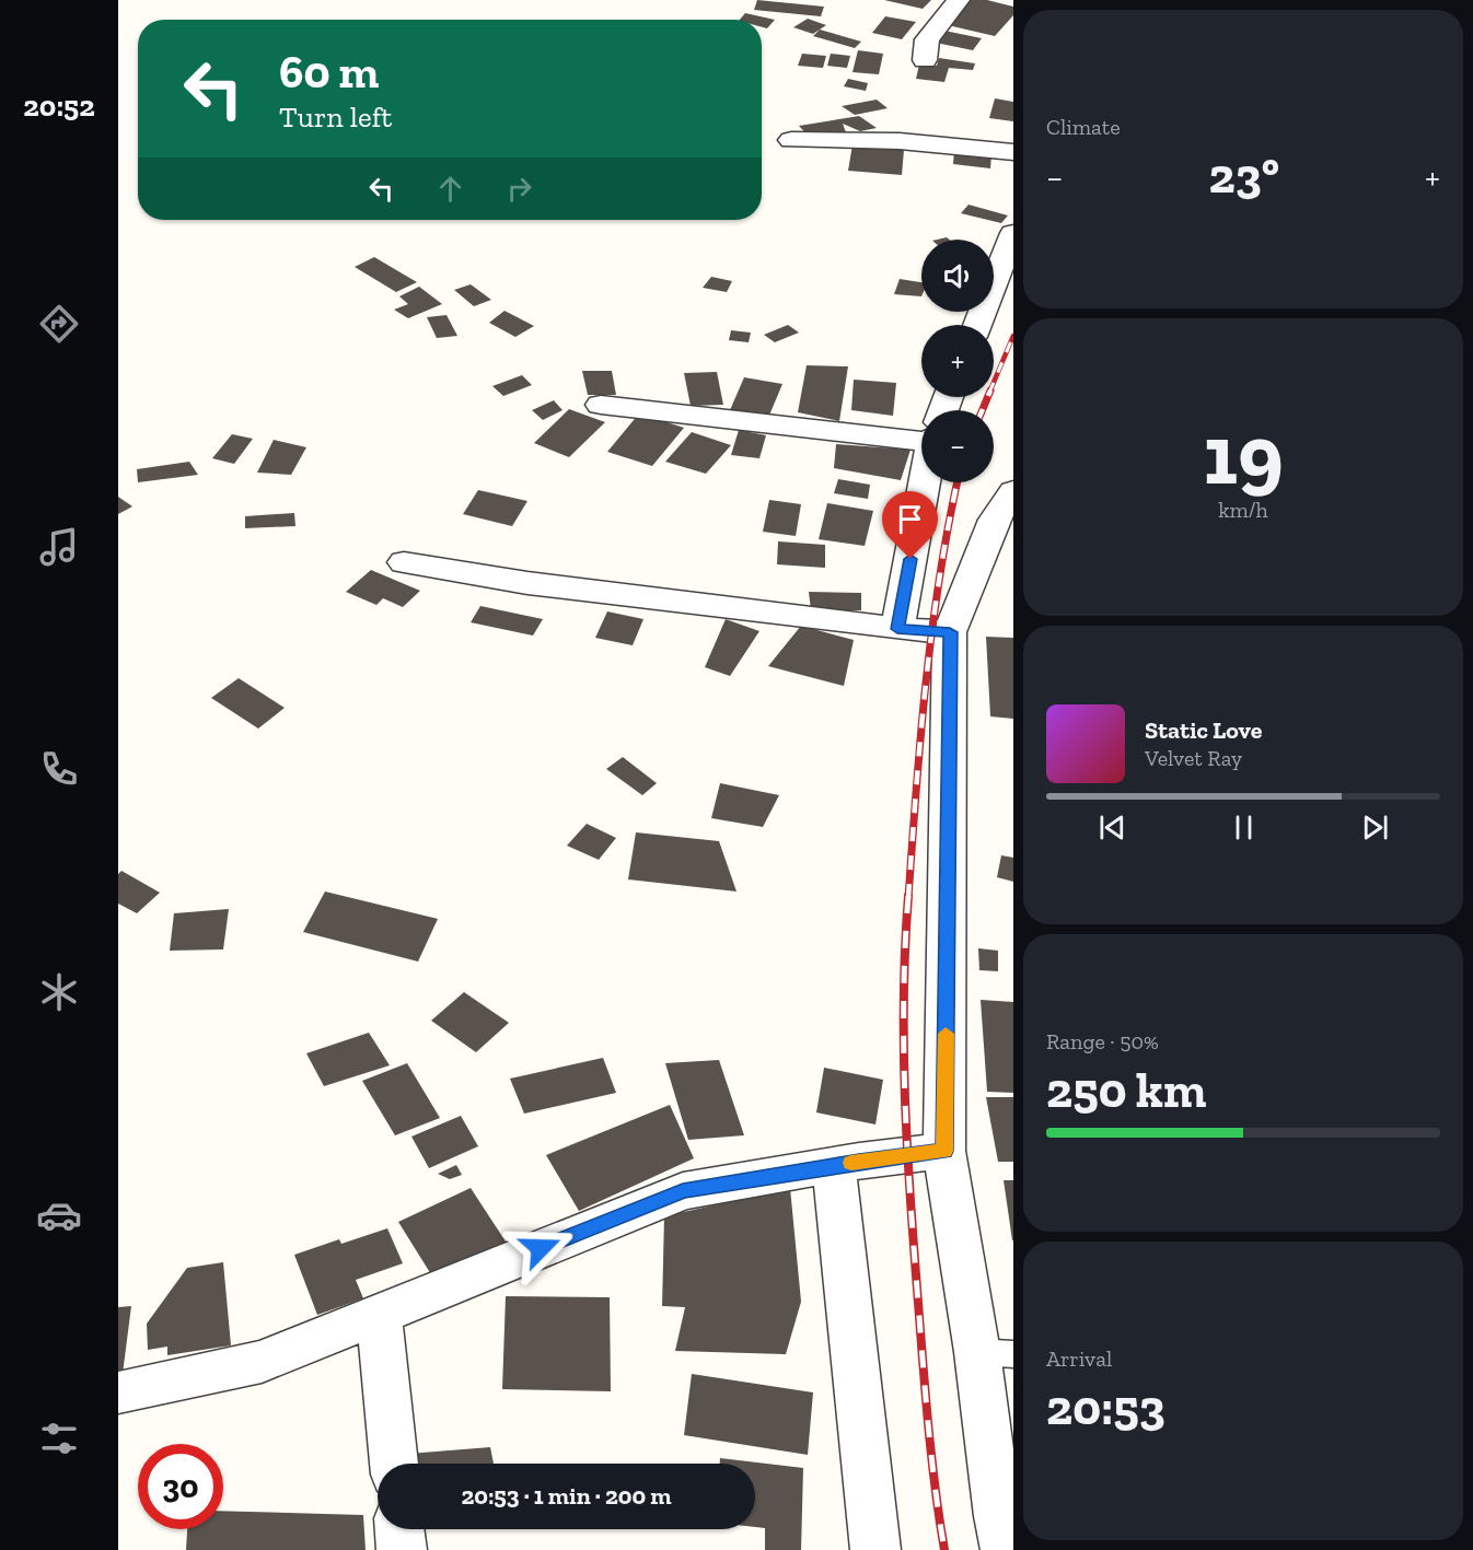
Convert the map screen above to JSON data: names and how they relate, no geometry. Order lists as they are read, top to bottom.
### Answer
{
  "page": {
    "tabs": "20:52",
    "tile": [
      "Climate",
      ["19", "km/h"],
      ["Range · 50%", "250 km"],
      ["Arrival", "20:53"]
    ],
    "turn": ["60 m", "Turn left"],
    "heat": ["−", "23°", "+"],
    "map_buttons": ["+", "−"],
    "song": ["Static Love", "Velvet Ray"],
    "limit": "30",
    "trip": "20:53 · 1 min · 200 m"
  }
}
